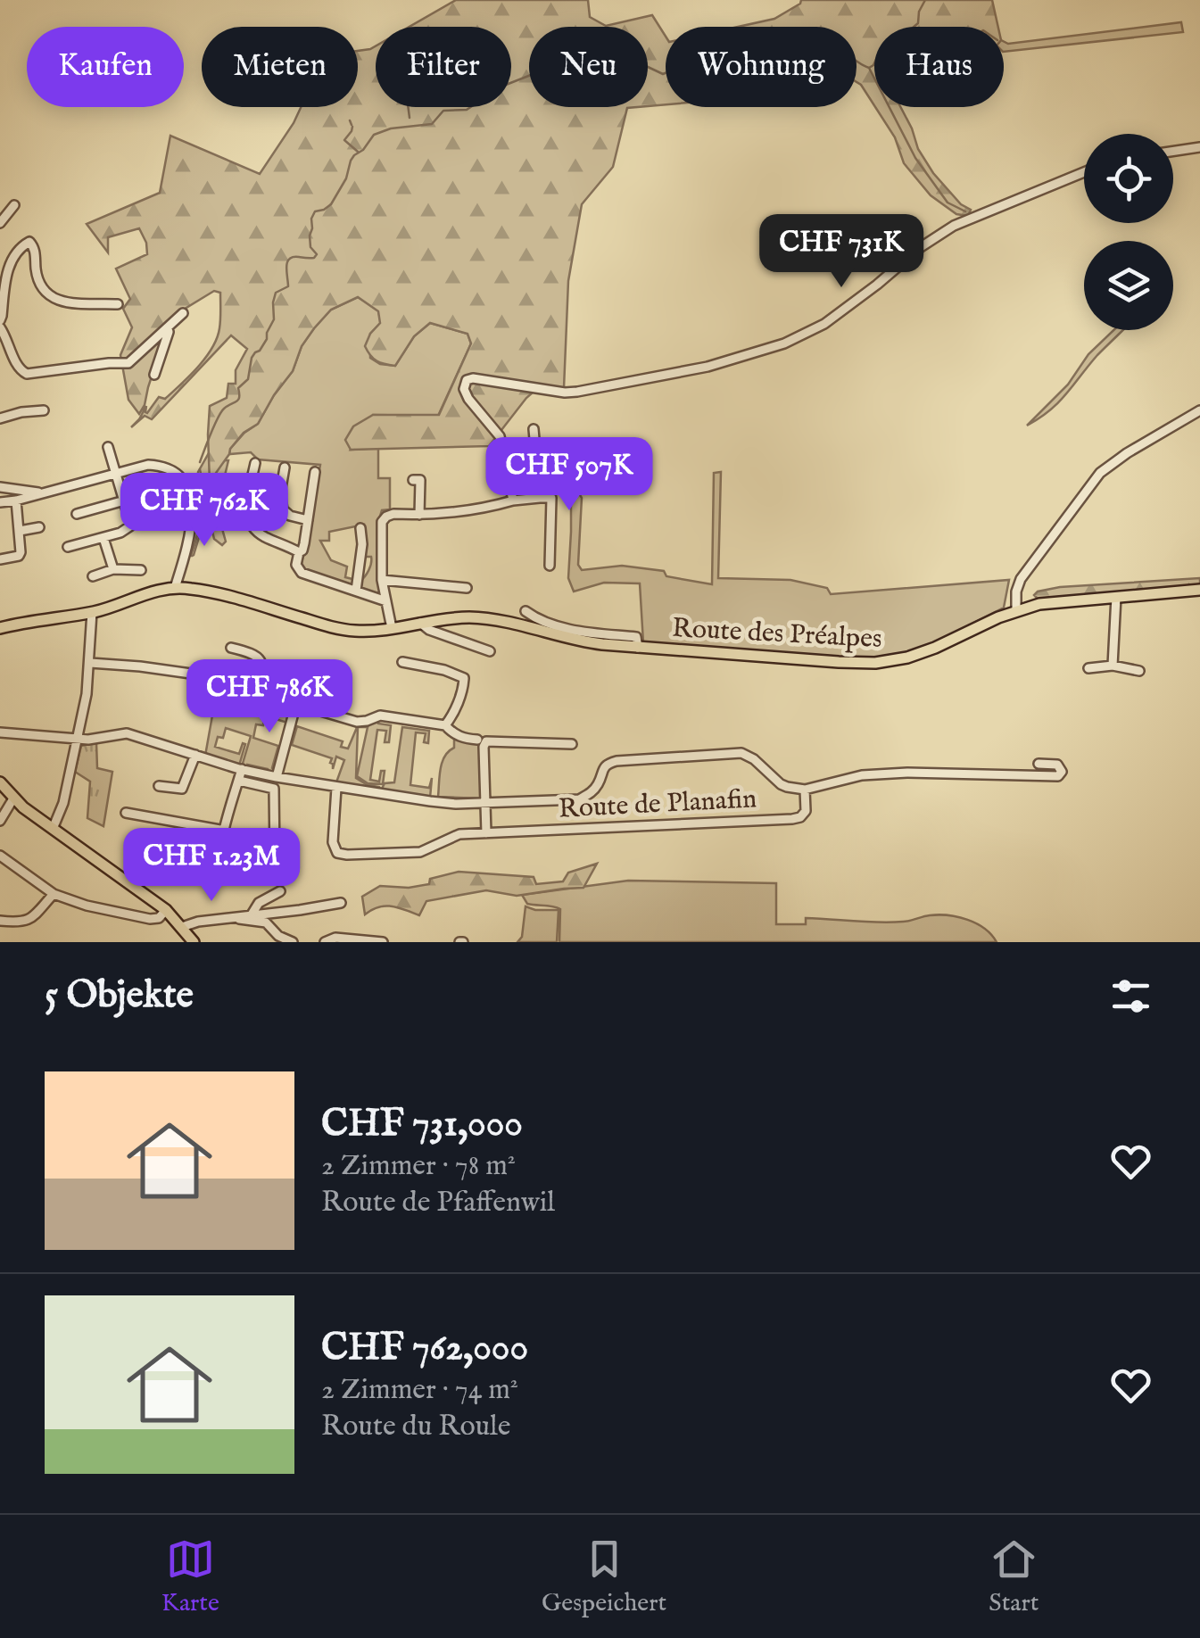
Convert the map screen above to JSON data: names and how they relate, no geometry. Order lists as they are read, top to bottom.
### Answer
{
  "streets": {
    "main road": ["Route des Préalpes"],
    "street": ["Route de Planafin"]
  },
  "page": {
    "chip": [
      "Kaufen",
      "Mieten",
      "Filter",
      "Neu",
      "Wohnung",
      "Haus"
    ],
    "price": [
      "CHF 731K",
      "CHF 507K",
      "CHF 762K",
      "CHF 786K",
      "CHF 1.23M"
    ],
    "heading": "5 Objekte",
    "list": [
      {
        "name": "CHF 731,000",
        "note": "2 Zimmer · 78 m² · Route de Pfaffenwil"
      },
      {
        "name": "CHF 762,000",
        "note": "2 Zimmer · 74 m² · Route du Roule"
      }
    ],
    "tabs": ["Karte", "Gespeichert", "Start"]
  }
}
